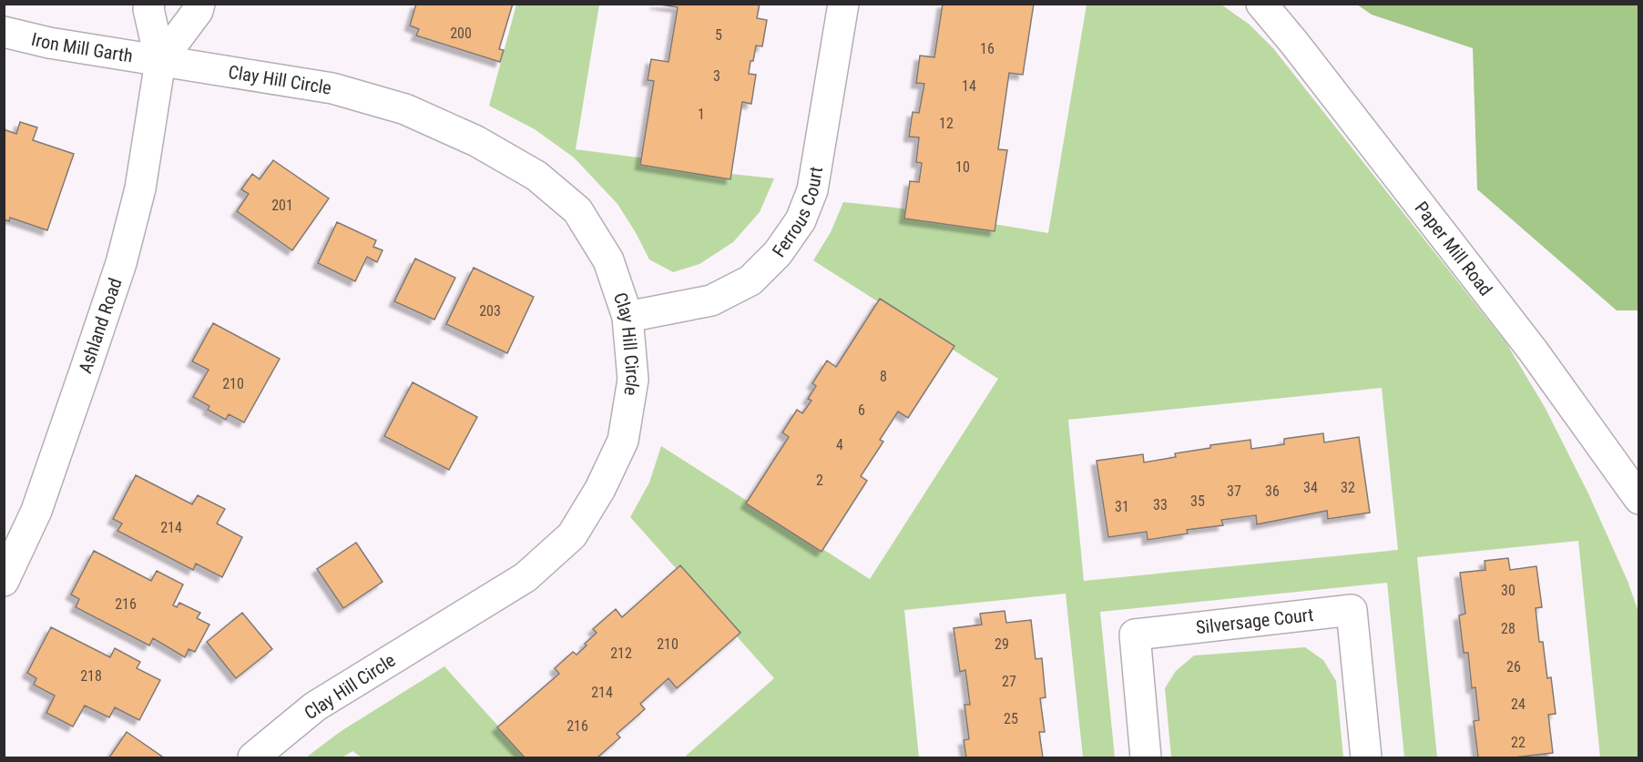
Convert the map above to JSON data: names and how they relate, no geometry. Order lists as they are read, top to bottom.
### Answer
{
  "streets": {
    "street": [
      "Iron Mill Garth",
      "Clay Hill Circle",
      "Ferrous Court",
      "Paper Mill Road",
      "Ashland Road",
      "Silversage Court"
    ]
  },
  "crossings": [
    ["Iron Mill Garth", "Clay Hill Circle"],
    ["Iron Mill Garth", "Ashland Road"],
    ["Clay Hill Circle", "Ferrous Court"],
    ["Clay Hill Circle", "Ashland Road"]
  ],
  "house_numbers": [
    "200",
    "5",
    "16",
    "3",
    "14",
    "1",
    "12",
    "10",
    "201",
    "203",
    "8",
    "210",
    "6",
    "4",
    "2",
    "34",
    "32",
    "37",
    "36",
    "35",
    "33",
    "31",
    "214",
    "30",
    "216",
    "28",
    "210",
    "29",
    "212",
    "26",
    "218",
    "27",
    "214",
    "24",
    "25",
    "216",
    "22"
  ]
}
